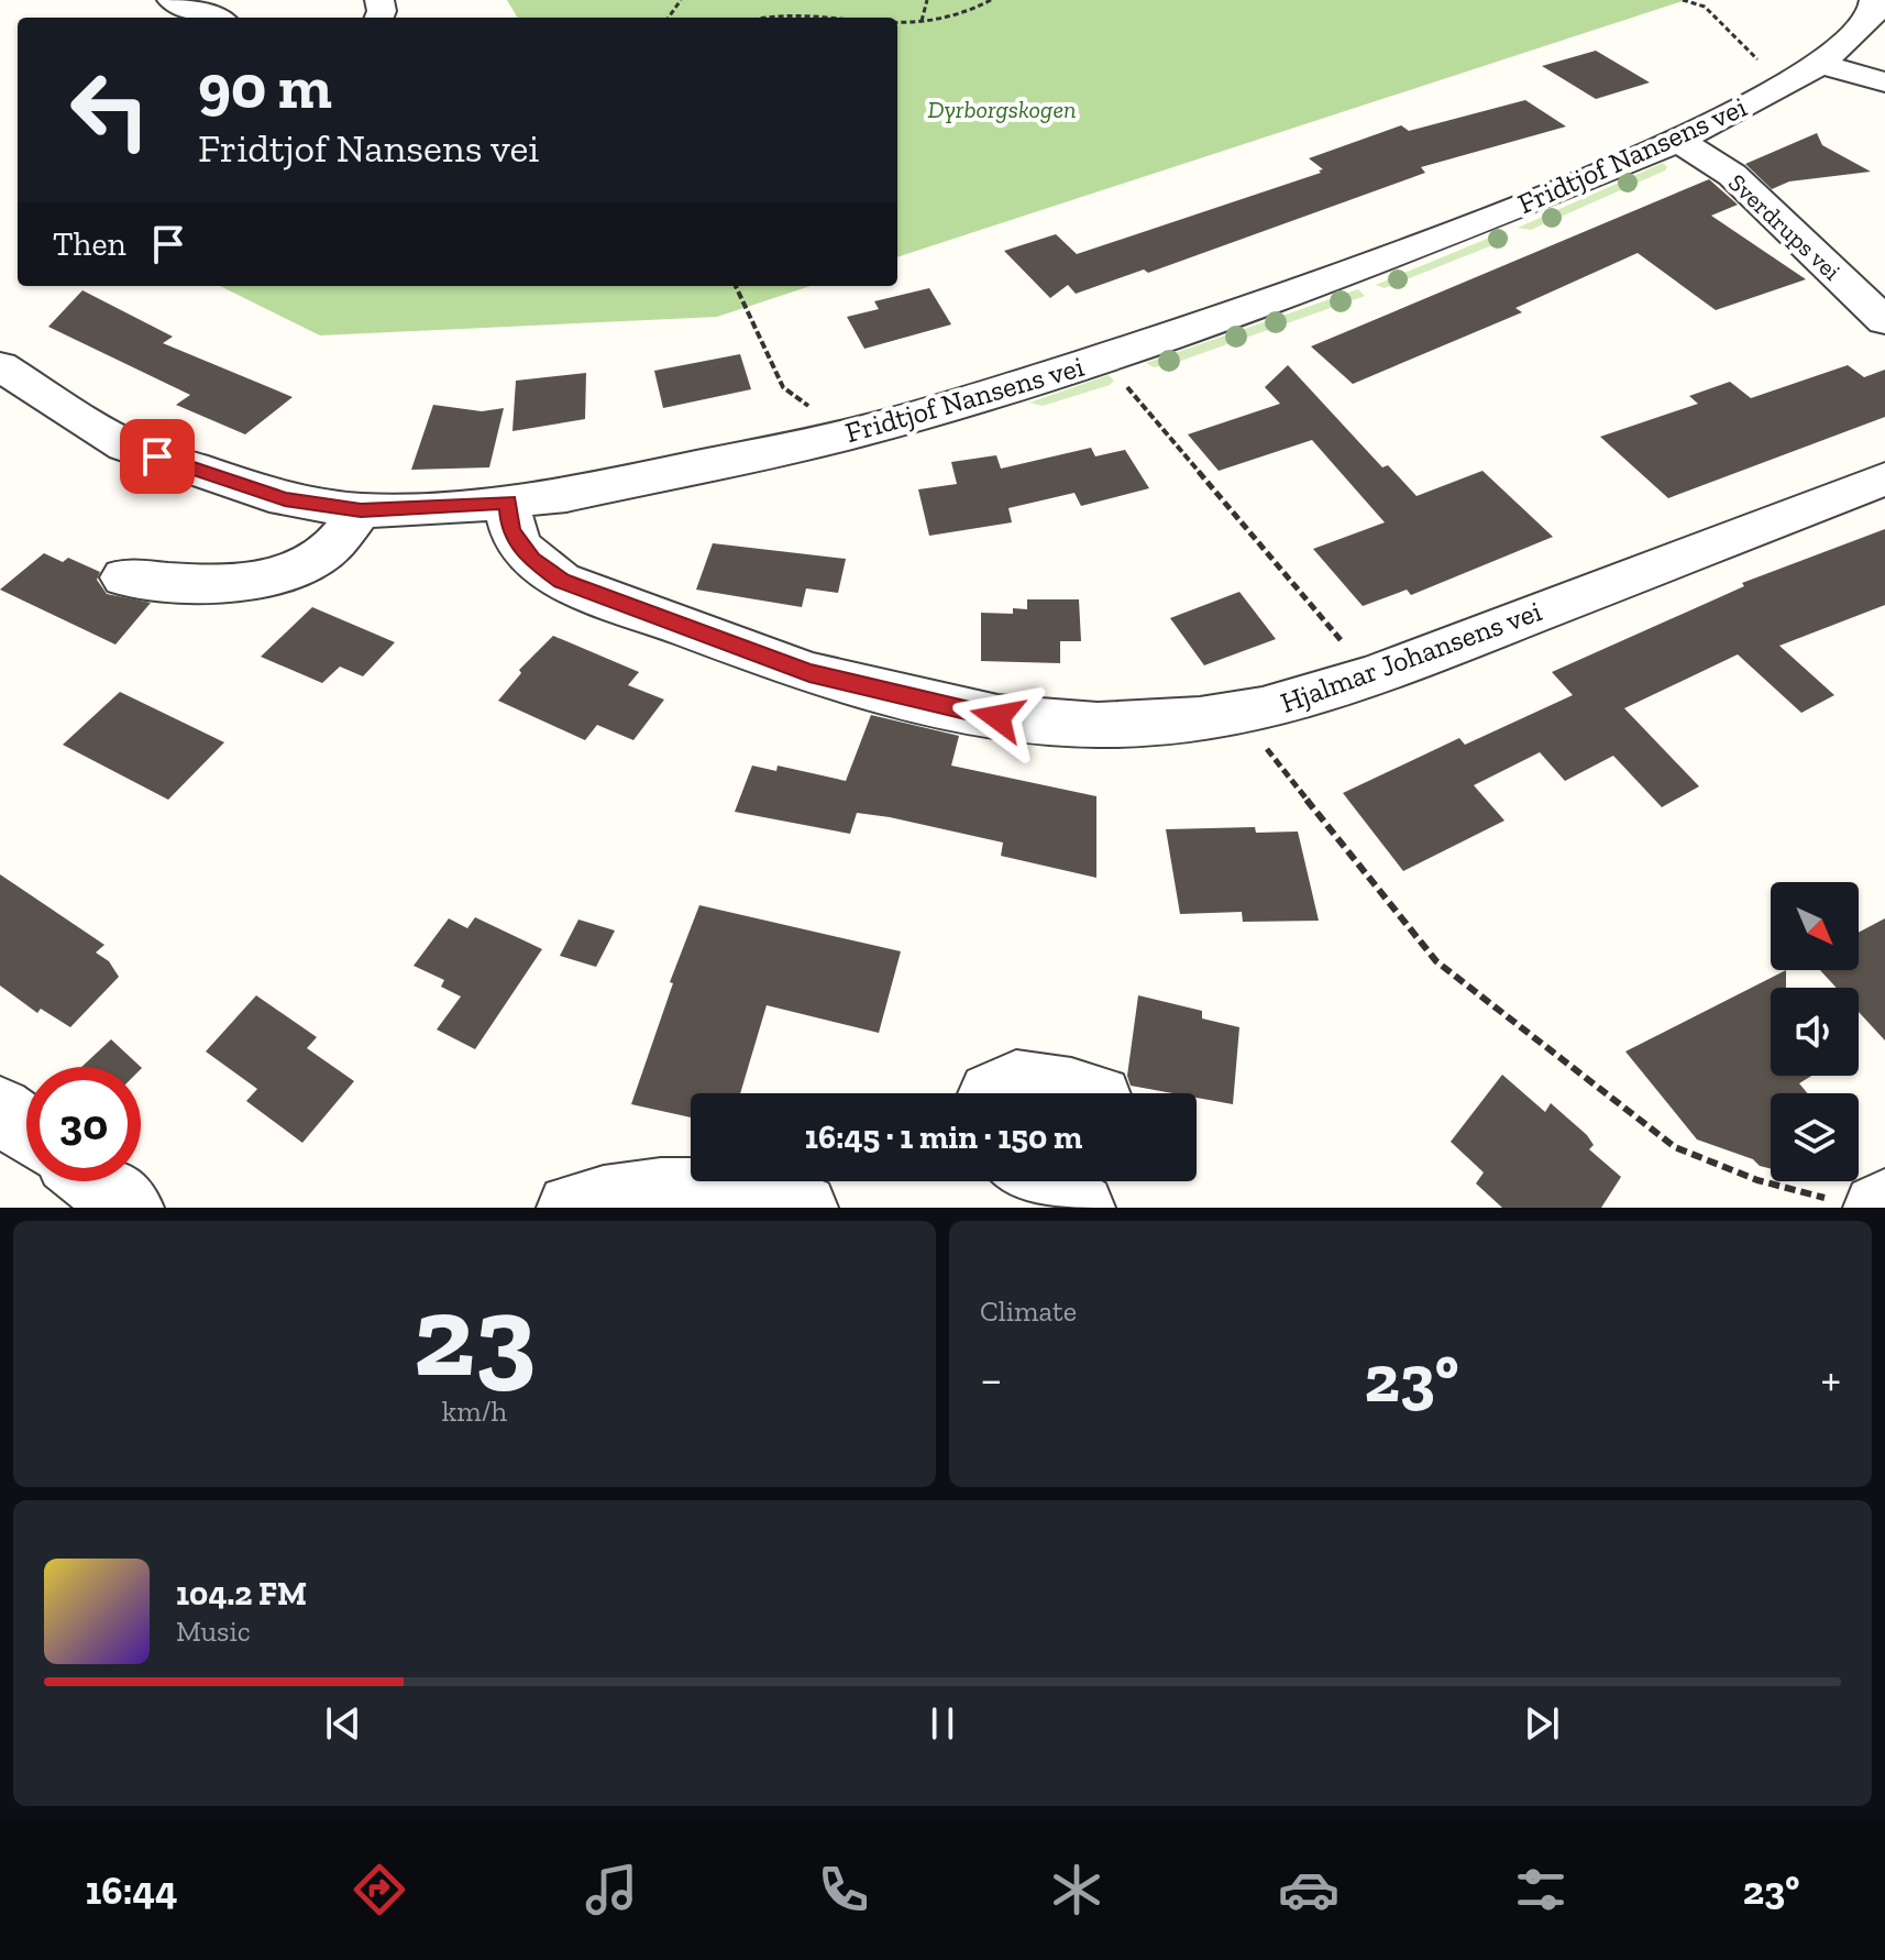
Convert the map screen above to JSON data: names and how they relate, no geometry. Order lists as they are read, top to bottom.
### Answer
{
  "streets": {
    "street": ["Fridtjof Nansens vei", "Sverdrups vei", "Hjalmar Johansens vei"]
  },
  "crossings": [
    ["Fridtjof Nansens vei", "Sverdrups vei"],
    ["Fridtjof Nansens vei", "Hjalmar Johansens vei"]
  ],
  "parks": ["Dyrborgskogen"],
  "north": "bottom right",
  "page": {
    "turn": ["90 m", "Fridtjof Nansens vei"],
    "then": "Then",
    "limit": "30",
    "trip": "16:45 · 1 min · 150 m",
    "tile": [
      ["23", "km/h"],
      "Climate"
    ],
    "heat": ["−", "23°", "+"],
    "song": ["104.2 FM", "Music"],
    "tabs": ["16:44", "23°"]
  }
}
